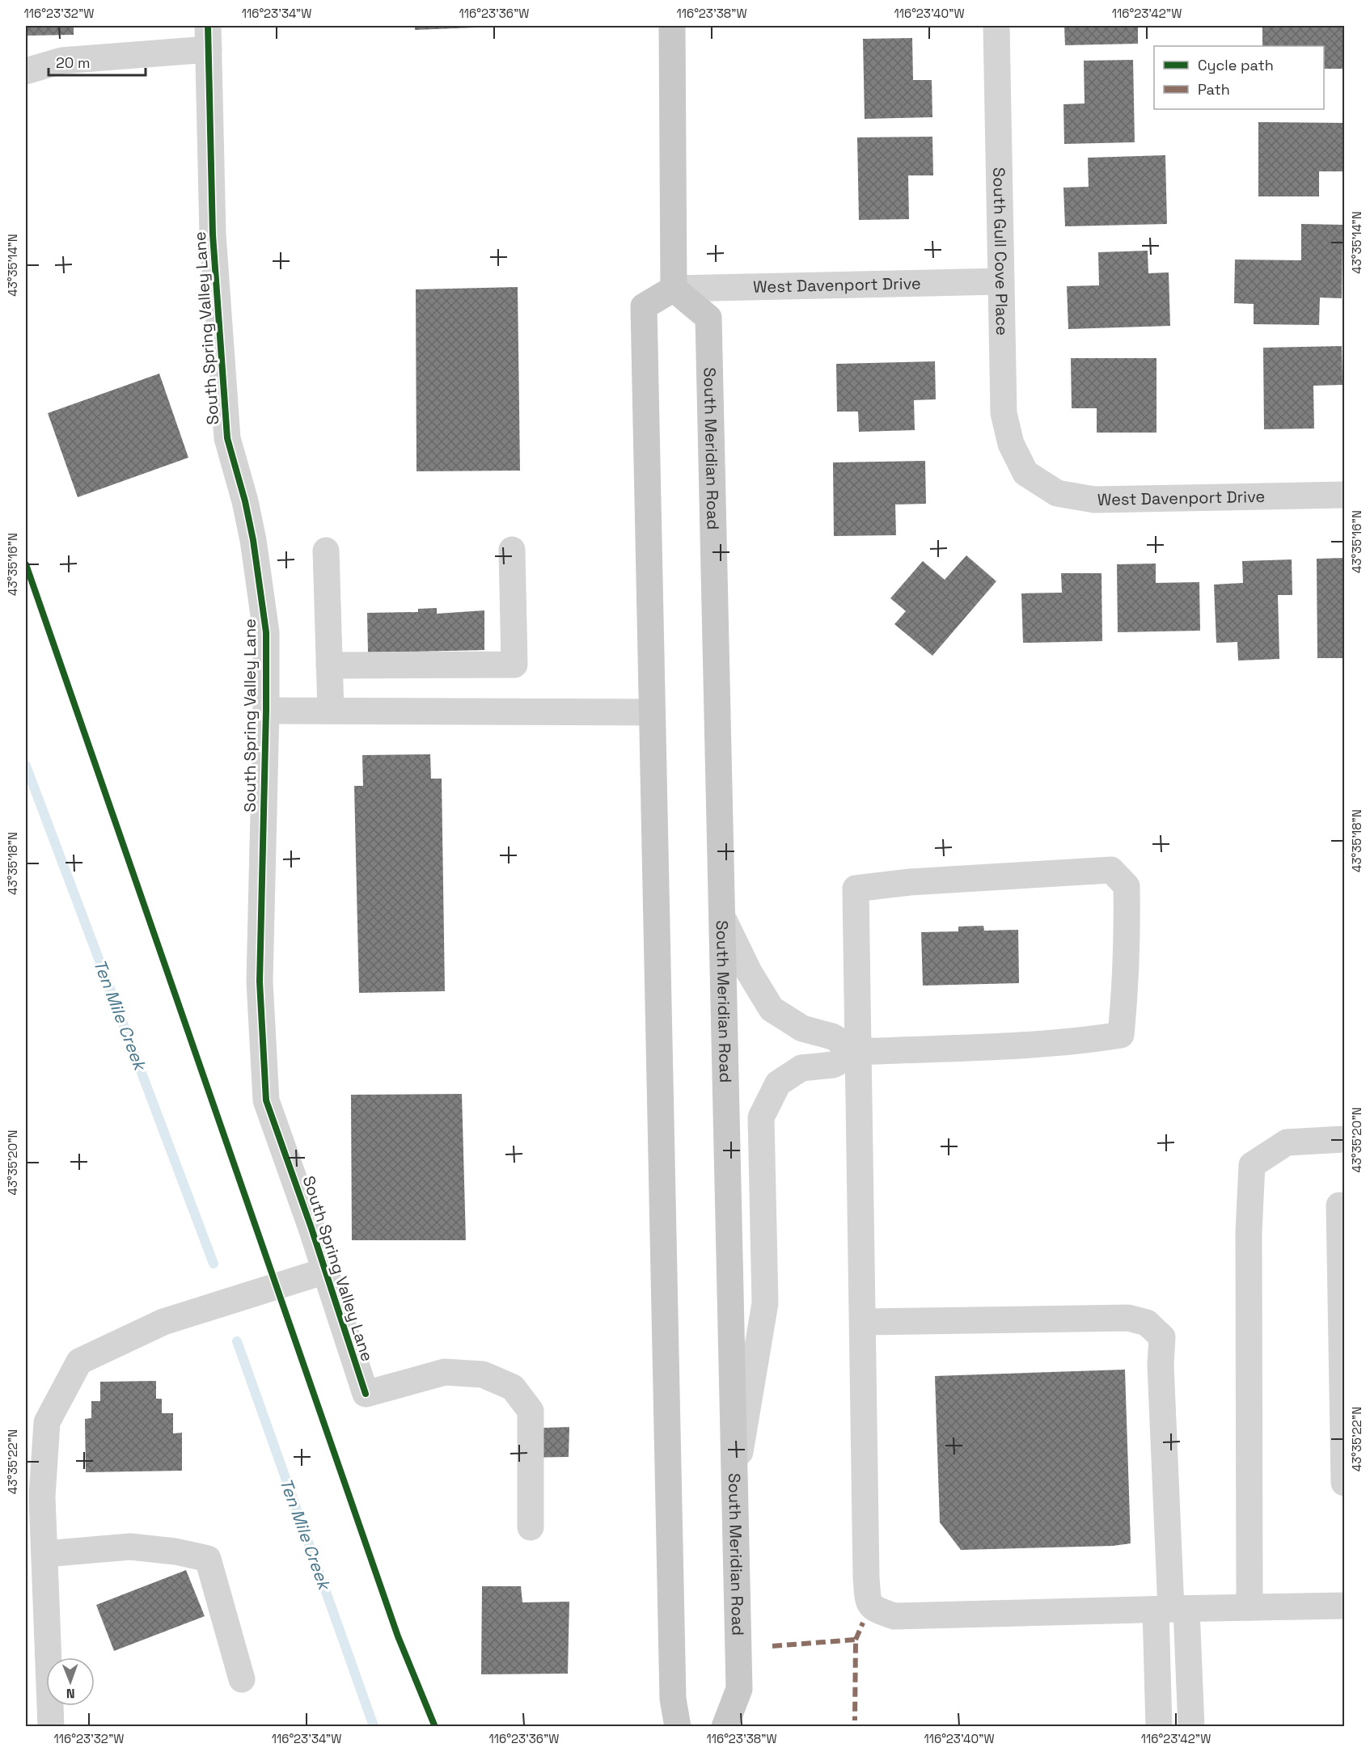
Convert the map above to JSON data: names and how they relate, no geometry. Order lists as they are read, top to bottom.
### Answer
{
  "streets": {
    "main road": ["South Meridian Road"],
    "street": ["South Gull Cove Place", "West Davenport Drive", "South Spring Valley Lane"]
  },
  "crossings": [
    ["South Gull Cove Place", "West Davenport Drive"],
    ["West Davenport Drive", "South Meridian Road"]
  ],
  "water": ["Ten Mile Creek"],
  "legend": ["Cycle path", "Path"],
  "scale_bar": "20 m",
  "north": "bottom",
  "coordinates": [
    "116°23'32\"W",
    "116°23'34\"W",
    "116°23'36\"W",
    "116°23'38\"W",
    "116°23'40\"W",
    "116°23'42\"W",
    "43°35'14\"N",
    "43°35'16\"N",
    "43°35'18\"N",
    "43°35'20\"N",
    "43°35'22\"N"
  ]
}
